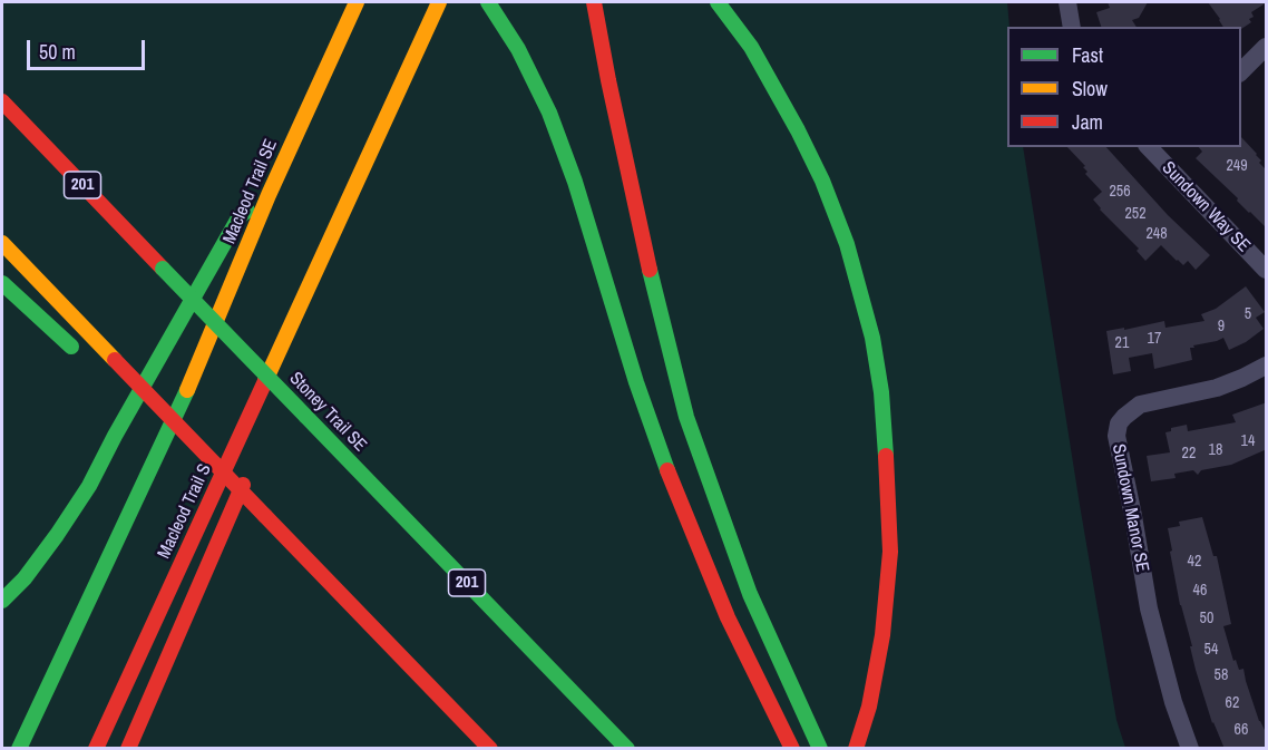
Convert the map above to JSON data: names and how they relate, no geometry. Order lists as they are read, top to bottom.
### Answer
{
  "streets": {
    "highway": [
      "201",
      "Macleod Trail SE",
      "Stoney Trail SE",
      "Macleod Trail S"
    ],
    "street": ["Sundown Way SE", "Sundown Manor SE"]
  },
  "house_numbers": [
    "249",
    "256",
    "252",
    "248",
    "5",
    "9",
    "17",
    "21",
    "14",
    "18",
    "22",
    "42",
    "46",
    "50",
    "54",
    "58",
    "62",
    "66"
  ],
  "legend": ["Fast", "Slow", "Jam"],
  "scale_bar": "50 m"
}
